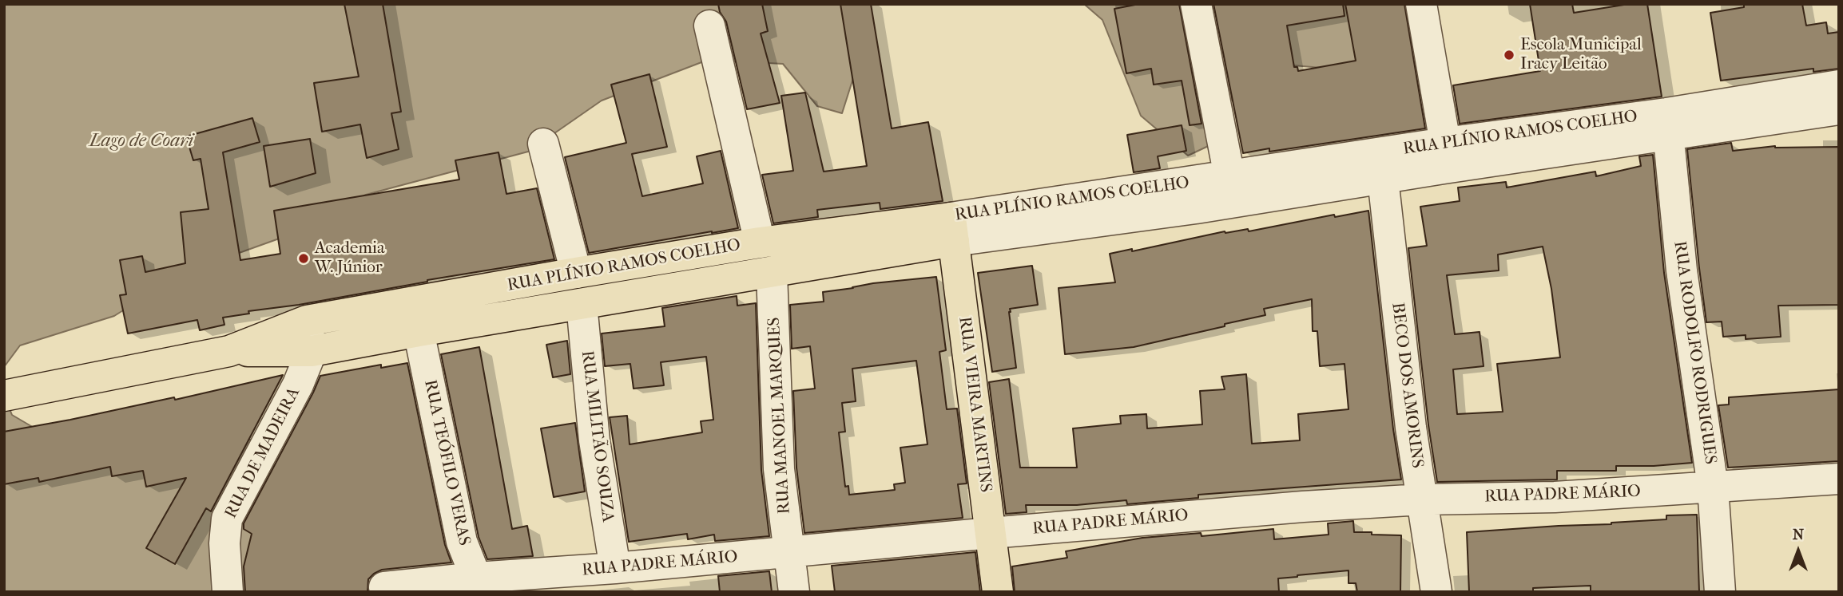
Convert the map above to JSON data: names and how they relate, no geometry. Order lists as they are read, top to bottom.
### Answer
{
  "streets": {
    "main road": ["RUA PLÍNIO RAMOS COELHO", "RUA VIEIRA MARTINS"],
    "street": [
      "RUA RODOLFO RODRIGUES",
      "BECO DOS AMORINS",
      "RUA MANOEL MARQUES",
      "RUA MILITÃO SOUZA",
      "RUA DE MADEIRA",
      "RUA TEÓFILO VERAS",
      "RUA PADRE MÁRIO"
    ]
  },
  "crossings": [
    ["RUA PLÍNIO RAMOS COELHO", "RUA RODOLFO RODRIGUES"],
    ["RUA PLÍNIO RAMOS COELHO", "BECO DOS AMORINS"],
    ["RUA PLÍNIO RAMOS COELHO", "RUA VIEIRA MARTINS"],
    ["RUA PLÍNIO RAMOS COELHO", "RUA MANOEL MARQUES"],
    ["RUA PLÍNIO RAMOS COELHO", "RUA MILITÃO SOUZA"],
    ["RUA PLÍNIO RAMOS COELHO", "RUA DE MADEIRA"],
    ["RUA PLÍNIO RAMOS COELHO", "RUA TEÓFILO VERAS"],
    ["RUA RODOLFO RODRIGUES", "RUA PADRE MÁRIO"],
    ["BECO DOS AMORINS", "RUA PADRE MÁRIO"],
    ["RUA VIEIRA MARTINS", "RUA PADRE MÁRIO"],
    ["RUA MANOEL MARQUES", "RUA PADRE MÁRIO"],
    ["RUA MILITÃO SOUZA", "RUA PADRE MÁRIO"],
    ["RUA TEÓFILO VERAS", "RUA PADRE MÁRIO"]
  ],
  "water": ["Lago de Coari"],
  "places": ["Escola Municipal Iracy Leitão", "Academia W. Júnior"],
  "north": "top"
}
